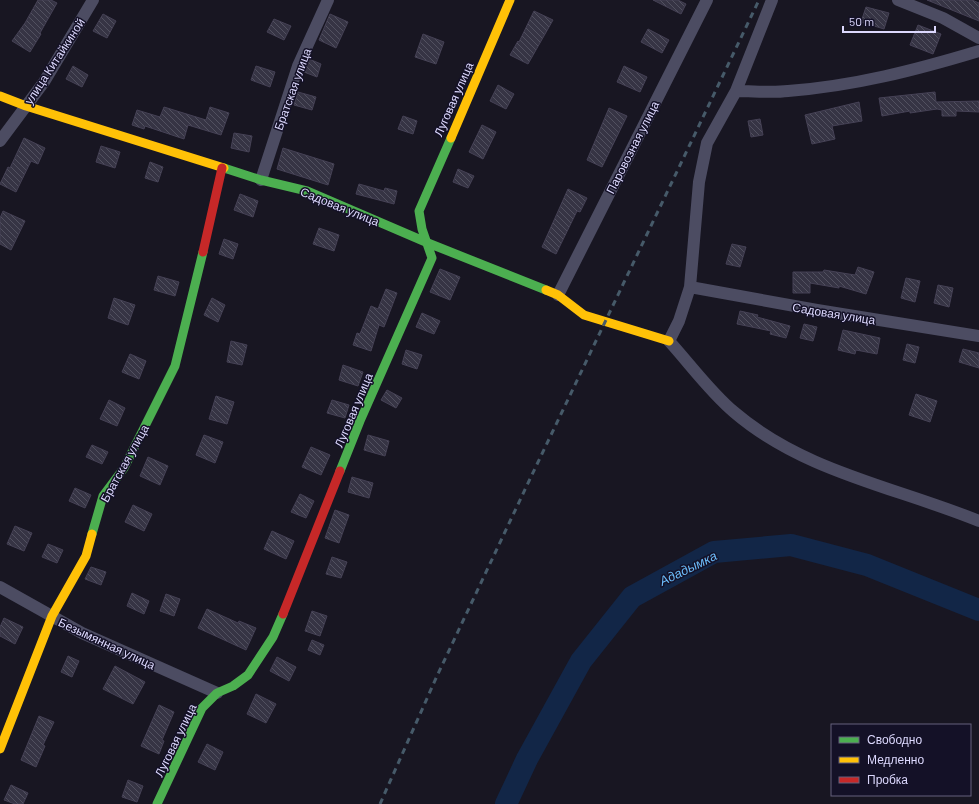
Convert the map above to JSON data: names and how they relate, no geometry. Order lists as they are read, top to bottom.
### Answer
{
  "streets": {
    "street": [
      "улица Китайкиной",
      "Братская улица",
      "Луговая улица",
      "Паровозная улица",
      "Садовая улица",
      "Безымянная улица"
    ]
  },
  "crossings": [
    ["улица Китайкиной", "Садовая улица"],
    ["Братская улица", "Садовая улица"],
    ["Братская улица", "Безымянная улица"],
    ["Луговая улица", "Садовая улица"],
    ["Луговая улица", "Безымянная улица"],
    ["Паровозная улица", "Садовая улица"]
  ],
  "water": ["Ададымка"],
  "legend": ["Свободно", "Медленно", "Пробка"],
  "scale_bar": "50 m"
}
